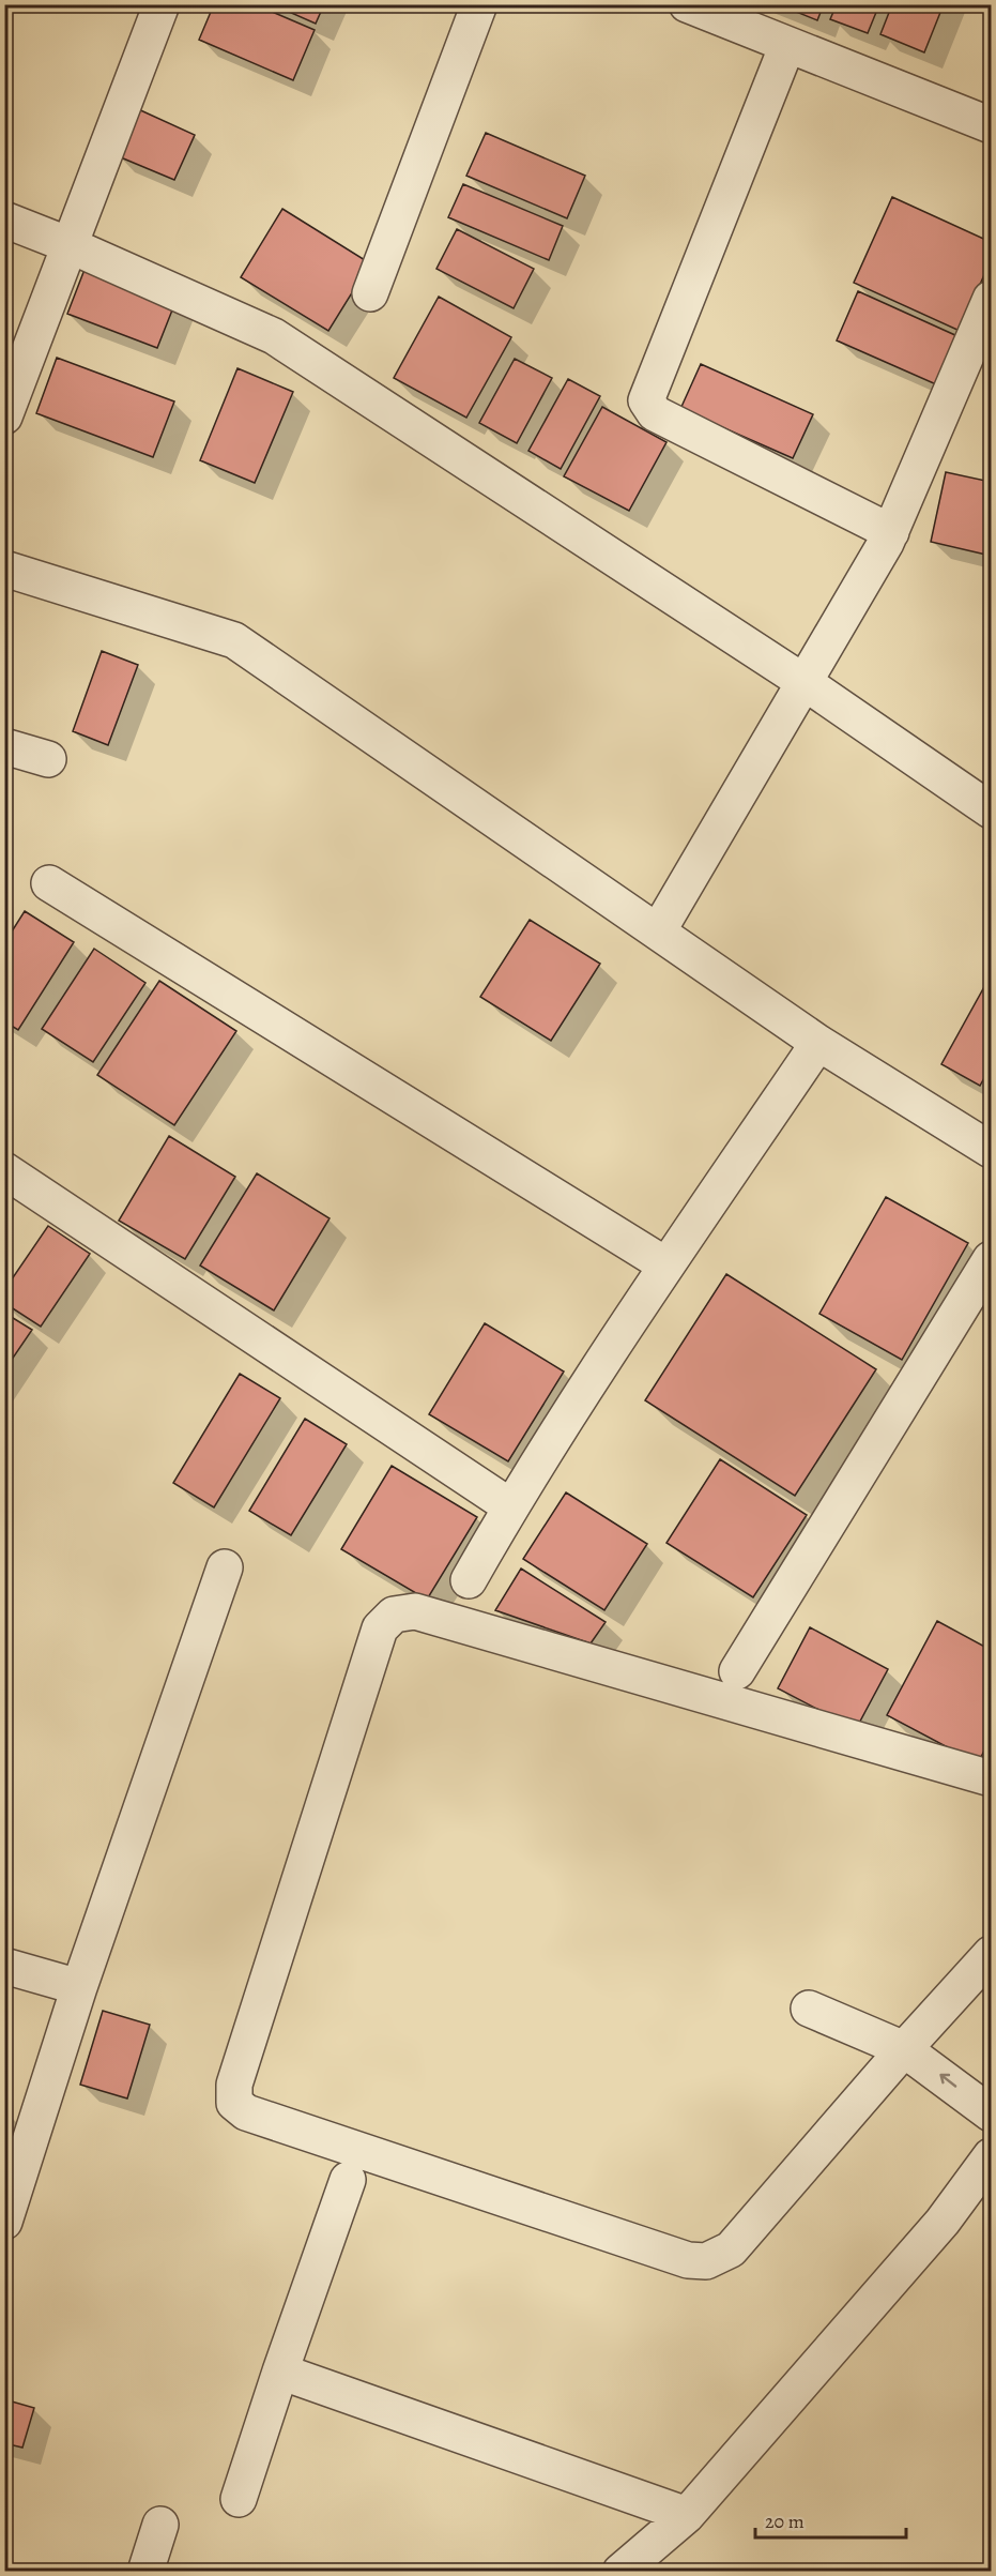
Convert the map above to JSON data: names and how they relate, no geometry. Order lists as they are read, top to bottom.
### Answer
{
  "scale_bar": "20 m"
}
